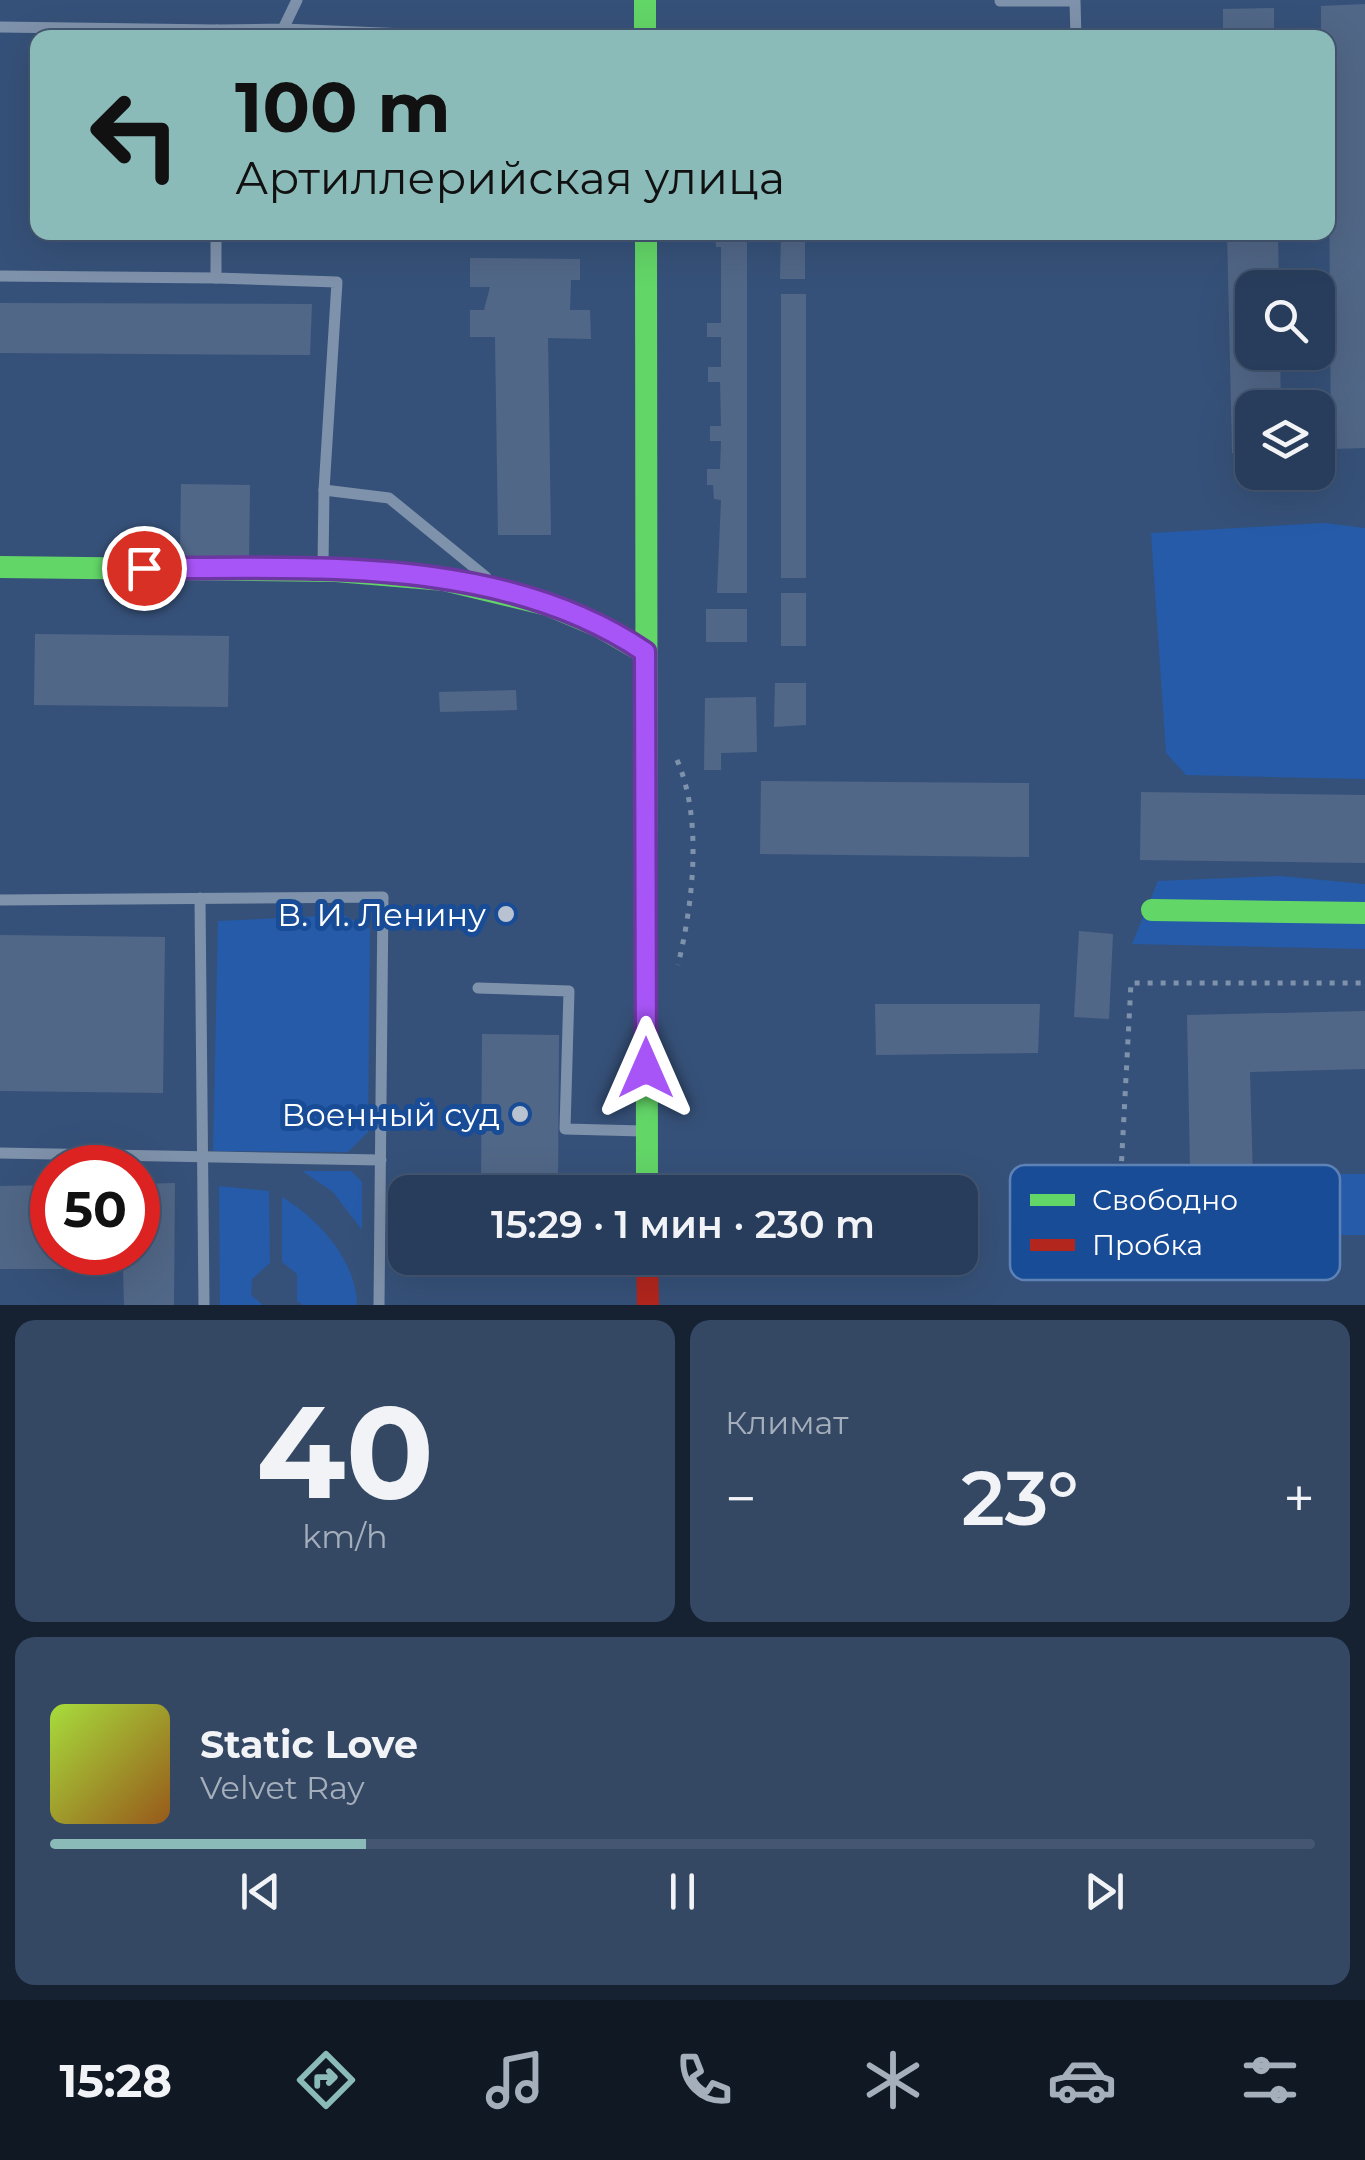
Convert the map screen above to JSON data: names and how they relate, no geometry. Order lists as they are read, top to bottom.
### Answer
{
  "places": ["В. И. Ленину", "Военный суд"],
  "legend": ["Свободно", "Пробка"],
  "page": {
    "turn": ["100 m", "Артиллерийская улица"],
    "limit": "50",
    "trip": "15:29 · 1 мин · 230 m",
    "tile": [
      ["40", "km/h"],
      "Климат"
    ],
    "heat": ["−", "23°", "+"],
    "song": ["Static Love", "Velvet Ray"],
    "tabs": "15:28"
  }
}
